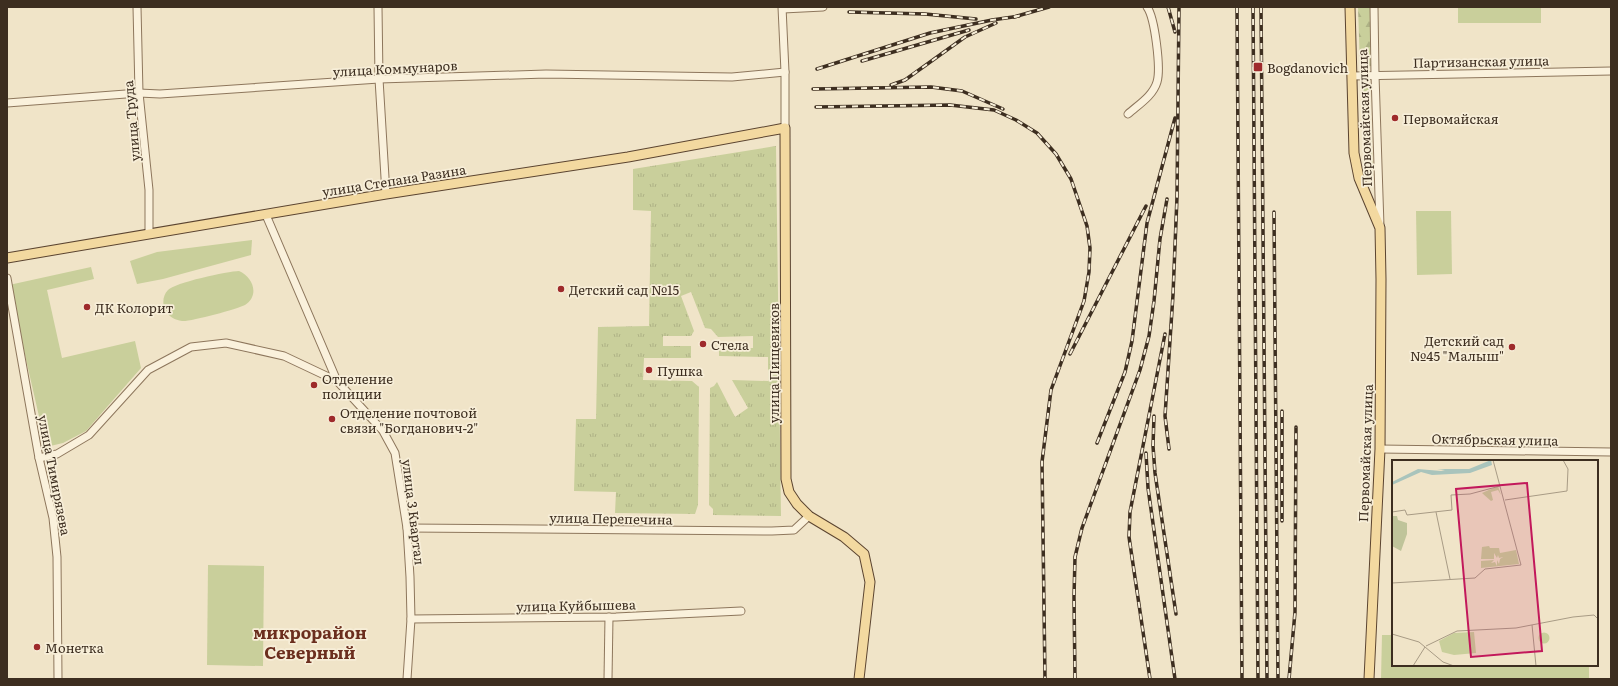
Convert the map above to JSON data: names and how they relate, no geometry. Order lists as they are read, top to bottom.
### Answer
{
  "streets": {
    "main road": ["Первомайская улица", "улица Степана Разина", "улица Пищевиков"],
    "street": [
      "Партизанская улица",
      "улица Коммунаров",
      "улица Труда",
      "Октябрьская улица",
      "улица Тимирязева",
      "улица 3 Квартал",
      "улица Перепечина",
      "улица Куйбышева"
    ]
  },
  "crossings": [
    ["Партизанская улица", "Первомайская улица"],
    ["улица Коммунаров", "улица Труда"],
    ["улица Коммунаров", "улица Пищевиков"],
    ["Первомайская улица", "Октябрьская улица"],
    ["улица Труда", "улица Степана Разина"],
    ["улица Степана Разина", "улица Пищевиков"],
    ["улица Пищевиков", "улица Перепечина"],
    ["улица 3 Квартал", "улица Перепечина"],
    ["улица 3 Квартал", "улица Куйбышева"]
  ],
  "districts": ["микрорайон Северный"],
  "places": {
    "transit": ["Bogdanovich"],
    "other": [
      "Первомайская",
      "Детский сад №15",
      "ДК Колорит",
      "Стела",
      "Детский сад №45 \"Малыш\"",
      "Пушка",
      "Отделение полиции",
      "Отделение почтовой связи \"Богданович-2\"",
      "Монетка"
    ]
  }
}
